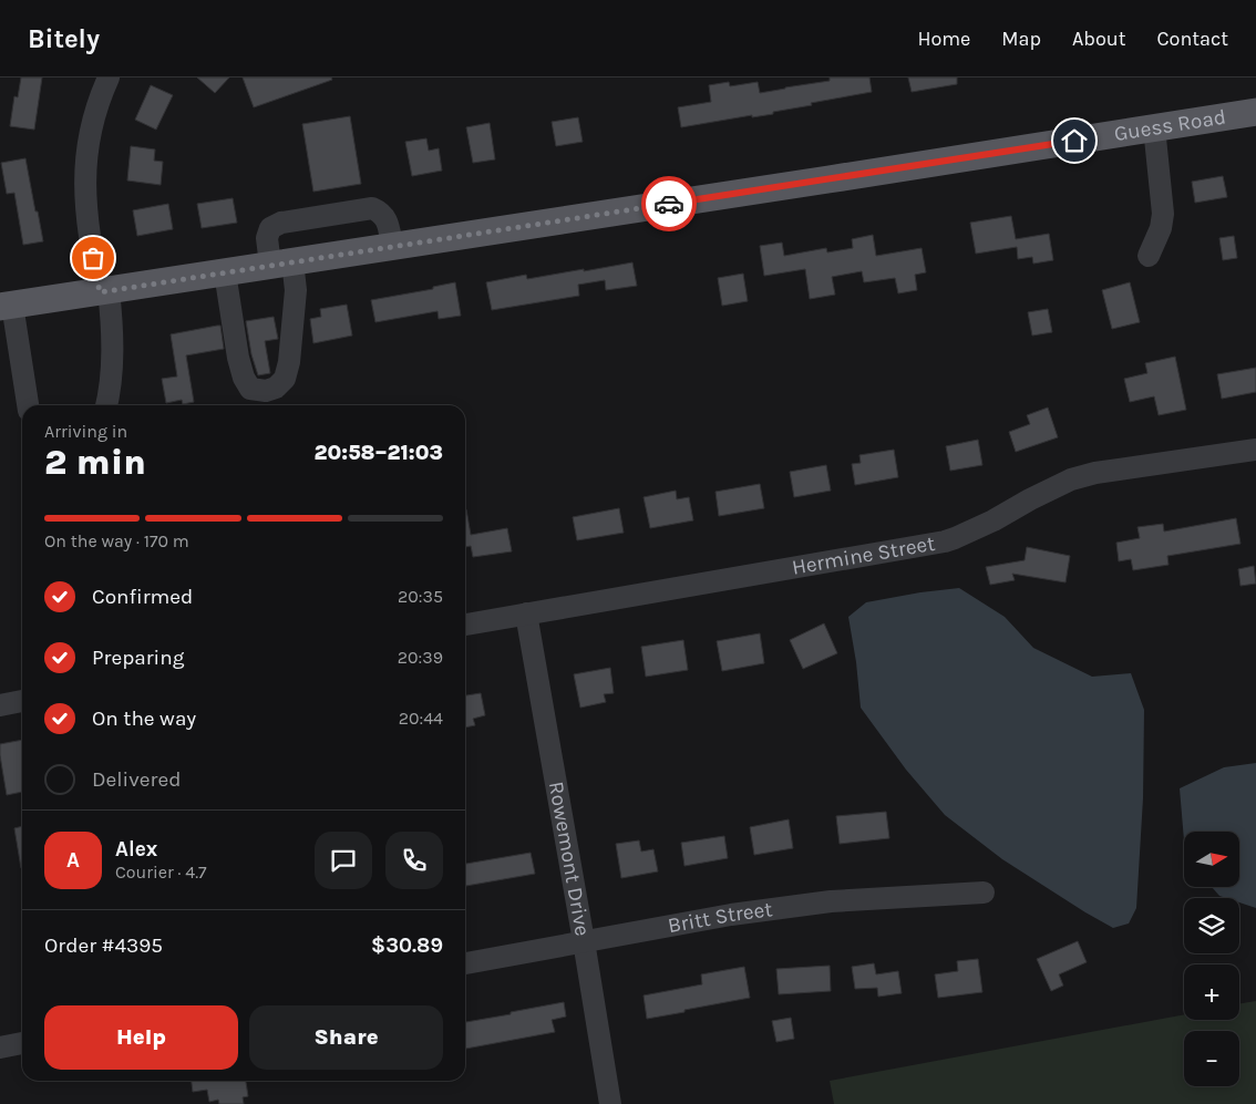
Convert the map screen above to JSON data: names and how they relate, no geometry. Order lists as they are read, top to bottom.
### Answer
{
  "streets": {
    "main road": ["Guess Road"],
    "street": ["Hermine Street", "Rowemont Drive", "Britt Street"]
  },
  "crossings": [
    ["Hermine Street", "Rowemont Drive"],
    ["Rowemont Drive", "Britt Street"]
  ],
  "north": "right",
  "page": {
    "header": "Bitely",
    "nav": [
      "Home",
      "Map",
      "About",
      "Contact"
    ],
    "heading": ["2 min", "Arriving in", "20:58–21:03"],
    "panel": [
      "Alex",
      "Courier · 4.7",
      "Order #4395",
      "$30.89"
    ],
    "bar": "On the way · 170 m",
    "list": [
      ["Confirmed", "20:35"],
      ["Preparing", "20:39"],
      ["On the way", "20:44"],
      "Delivered"
    ],
    "map_buttons": ["+", "−"],
    "round": "A",
    "buttons": ["Help", "Share"]
  }
}
